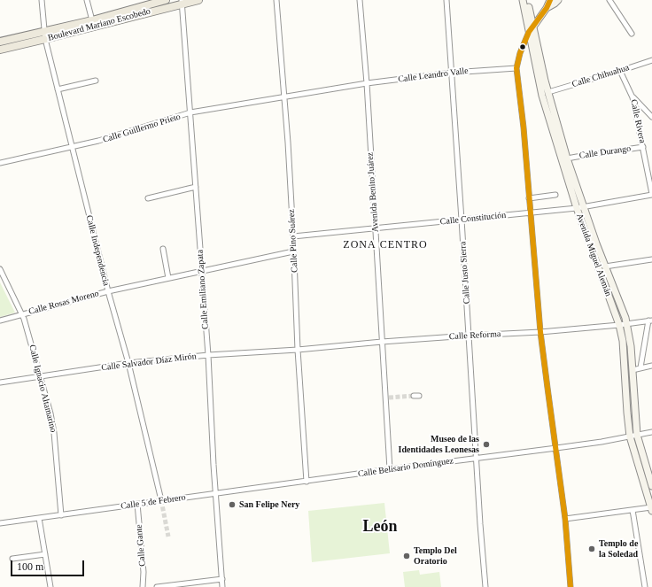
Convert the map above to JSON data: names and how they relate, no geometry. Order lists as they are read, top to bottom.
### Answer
{
  "streets": {
    "main road": ["Boulevard Mariano Escobedo", "Avenida Miguel Alemán"],
    "street": [
      "Calle Leandro Valle",
      "Calle Chihuahua",
      "Calle Rivera",
      "Calle Guillermo Prieto",
      "Calle Durango",
      "Avenida Benito Juárez",
      "Calle Constitución",
      "Calle Pino Suárez",
      "Calle Independencia",
      "Calle Justo Sierra",
      "Calle Emiliano Zapata",
      "Calle Rosas Moreno",
      "Calle Reforma",
      "Calle Salvador Díaz Mirón",
      "Calle Ignacio Altamarino",
      "Calle Belisario Domínguez",
      "Calle 5 de Febrero",
      "Calle Gante"
    ]
  },
  "crossings": [
    ["Boulevard Mariano Escobedo", "Calle Independencia"],
    ["Boulevard Mariano Escobedo", "Calle Emiliano Zapata"],
    ["Calle Leandro Valle", "Calle Guillermo Prieto"],
    ["Calle Leandro Valle", "Avenida Benito Juárez"],
    ["Calle Leandro Valle", "Calle Pino Suárez"],
    ["Calle Leandro Valle", "Calle Justo Sierra"],
    ["Calle Chihuahua", "Calle Rivera"],
    ["Calle Chihuahua", "Avenida Miguel Alemán"],
    ["Calle Rivera", "Calle Durango"],
    ["Calle Rivera", "Calle Constitución"],
    ["Calle Guillermo Prieto", "Calle Pino Suárez"],
    ["Calle Guillermo Prieto", "Calle Independencia"],
    ["Calle Guillermo Prieto", "Calle Emiliano Zapata"],
    ["Calle Durango", "Avenida Miguel Alemán"],
    ["Avenida Benito Juárez", "Calle Constitución"],
    ["Avenida Benito Juárez", "Calle Reforma"],
    ["Avenida Benito Juárez", "Calle Belisario Domínguez"],
    ["Calle Constitución", "Calle Pino Suárez"],
    ["Calle Constitución", "Avenida Miguel Alemán"],
    ["Calle Constitución", "Calle Justo Sierra"],
    ["Calle Pino Suárez", "Calle Rosas Moreno"],
    ["Calle Pino Suárez", "Calle Reforma"],
    ["Calle Pino Suárez", "Calle Salvador Díaz Mirón"],
    ["Calle Pino Suárez", "Calle Belisario Domínguez"],
    ["Calle Pino Suárez", "Calle 5 de Febrero"],
    ["Calle Independencia", "Calle Rosas Moreno"],
    ["Calle Independencia", "Calle Salvador Díaz Mirón"],
    ["Calle Independencia", "Calle 5 de Febrero"],
    ["Avenida Miguel Alemán", "Calle Reforma"],
    ["Avenida Miguel Alemán", "Calle Belisario Domínguez"],
    ["Calle Justo Sierra", "Calle Reforma"],
    ["Calle Justo Sierra", "Calle Belisario Domínguez"],
    ["Calle Emiliano Zapata", "Calle Rosas Moreno"],
    ["Calle Emiliano Zapata", "Calle Salvador Díaz Mirón"],
    ["Calle Emiliano Zapata", "Calle 5 de Febrero"],
    ["Calle Rosas Moreno", "Calle Ignacio Altamarino"],
    ["Calle Reforma", "Calle Salvador Díaz Mirón"],
    ["Calle Salvador Díaz Mirón", "Calle Ignacio Altamarino"],
    ["Calle Ignacio Altamarino", "Calle 5 de Febrero"],
    ["Calle Belisario Domínguez", "Calle 5 de Febrero"],
    ["Calle 5 de Febrero", "Calle Gante"]
  ],
  "districts": ["ZONA CENTRO", "León"],
  "places": [
    "Museo de las Identidades Leonesas",
    "San Felipe Nery",
    "Templo de la Soledad",
    "Templo Del Oratorio"
  ],
  "scale_bar": "100 m"
}
